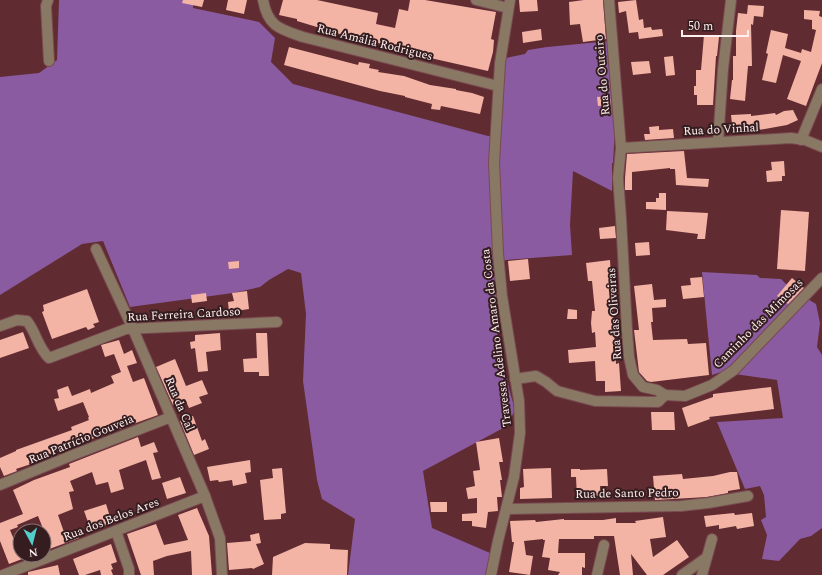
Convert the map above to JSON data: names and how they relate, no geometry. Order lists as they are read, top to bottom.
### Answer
{
  "streets": {
    "street": [
      "Rua Amália Rodrigues",
      "Rua do Outeiro",
      "Rua do Vinhal",
      "Rua Ferreira Cardoso",
      "Rua das Oliveiras",
      "Caminho das Mimosas",
      "Travessa Adelino Amaro da Costa",
      "Rua da Cal",
      "Rua Patrício Gouveia",
      "Rua de Santo Pedro",
      "Rua dos Belos Ares"
    ]
  },
  "crossings": [
    ["Rua Amália Rodrigues", "Travessa Adelino Amaro da Costa"],
    ["Rua do Outeiro", "Rua do Vinhal"],
    ["Rua do Outeiro", "Rua das Oliveiras"],
    ["Rua do Vinhal", "Rua das Oliveiras"],
    ["Rua Ferreira Cardoso", "Rua da Cal"],
    ["Rua das Oliveiras", "Caminho das Mimosas"],
    ["Travessa Adelino Amaro da Costa", "Rua de Santo Pedro"],
    ["Rua da Cal", "Rua Patrício Gouveia"],
    ["Rua da Cal", "Rua dos Belos Ares"]
  ],
  "scale_bar": "50 m",
  "north": "bottom"
}
